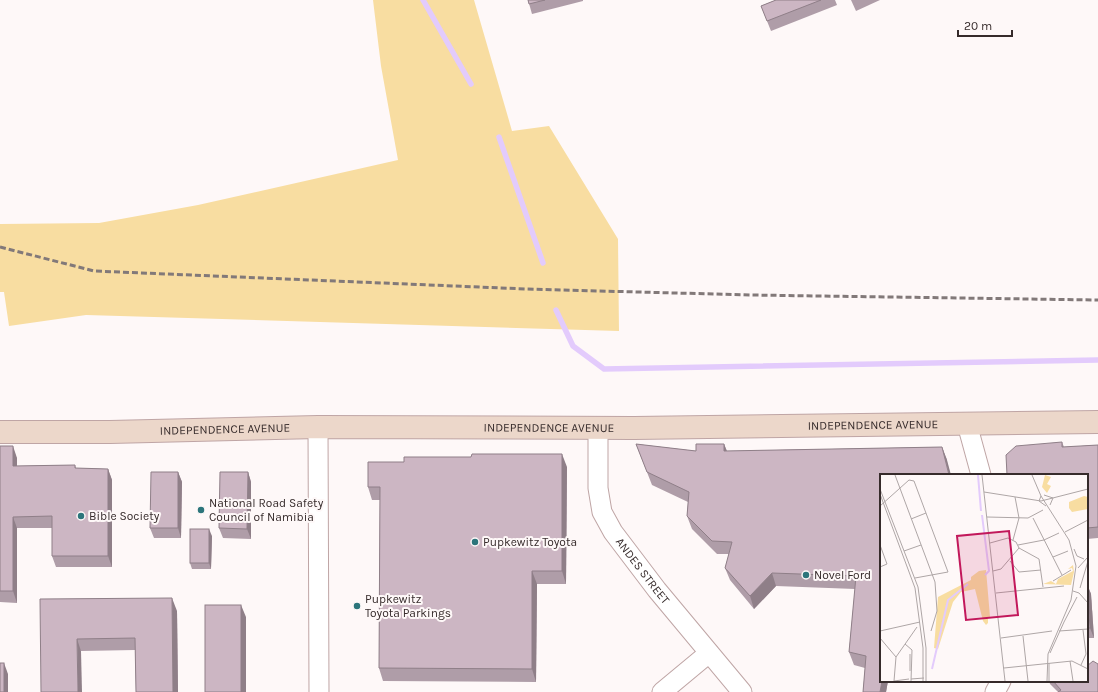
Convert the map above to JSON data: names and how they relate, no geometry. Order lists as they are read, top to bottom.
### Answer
{
  "streets": {
    "main road": ["INDEPENDENCE AVENUE"],
    "street": ["ANDES STREET"]
  },
  "crossings": [
    ["INDEPENDENCE AVENUE", "ANDES STREET"]
  ],
  "places": [
    "National Road Safety Council of Namibia",
    "Bible Society",
    "Pupkewitz Toyota",
    "Novel Ford",
    "Pupkewitz Toyota Parkings"
  ],
  "scale_bar": "20 m"
}
